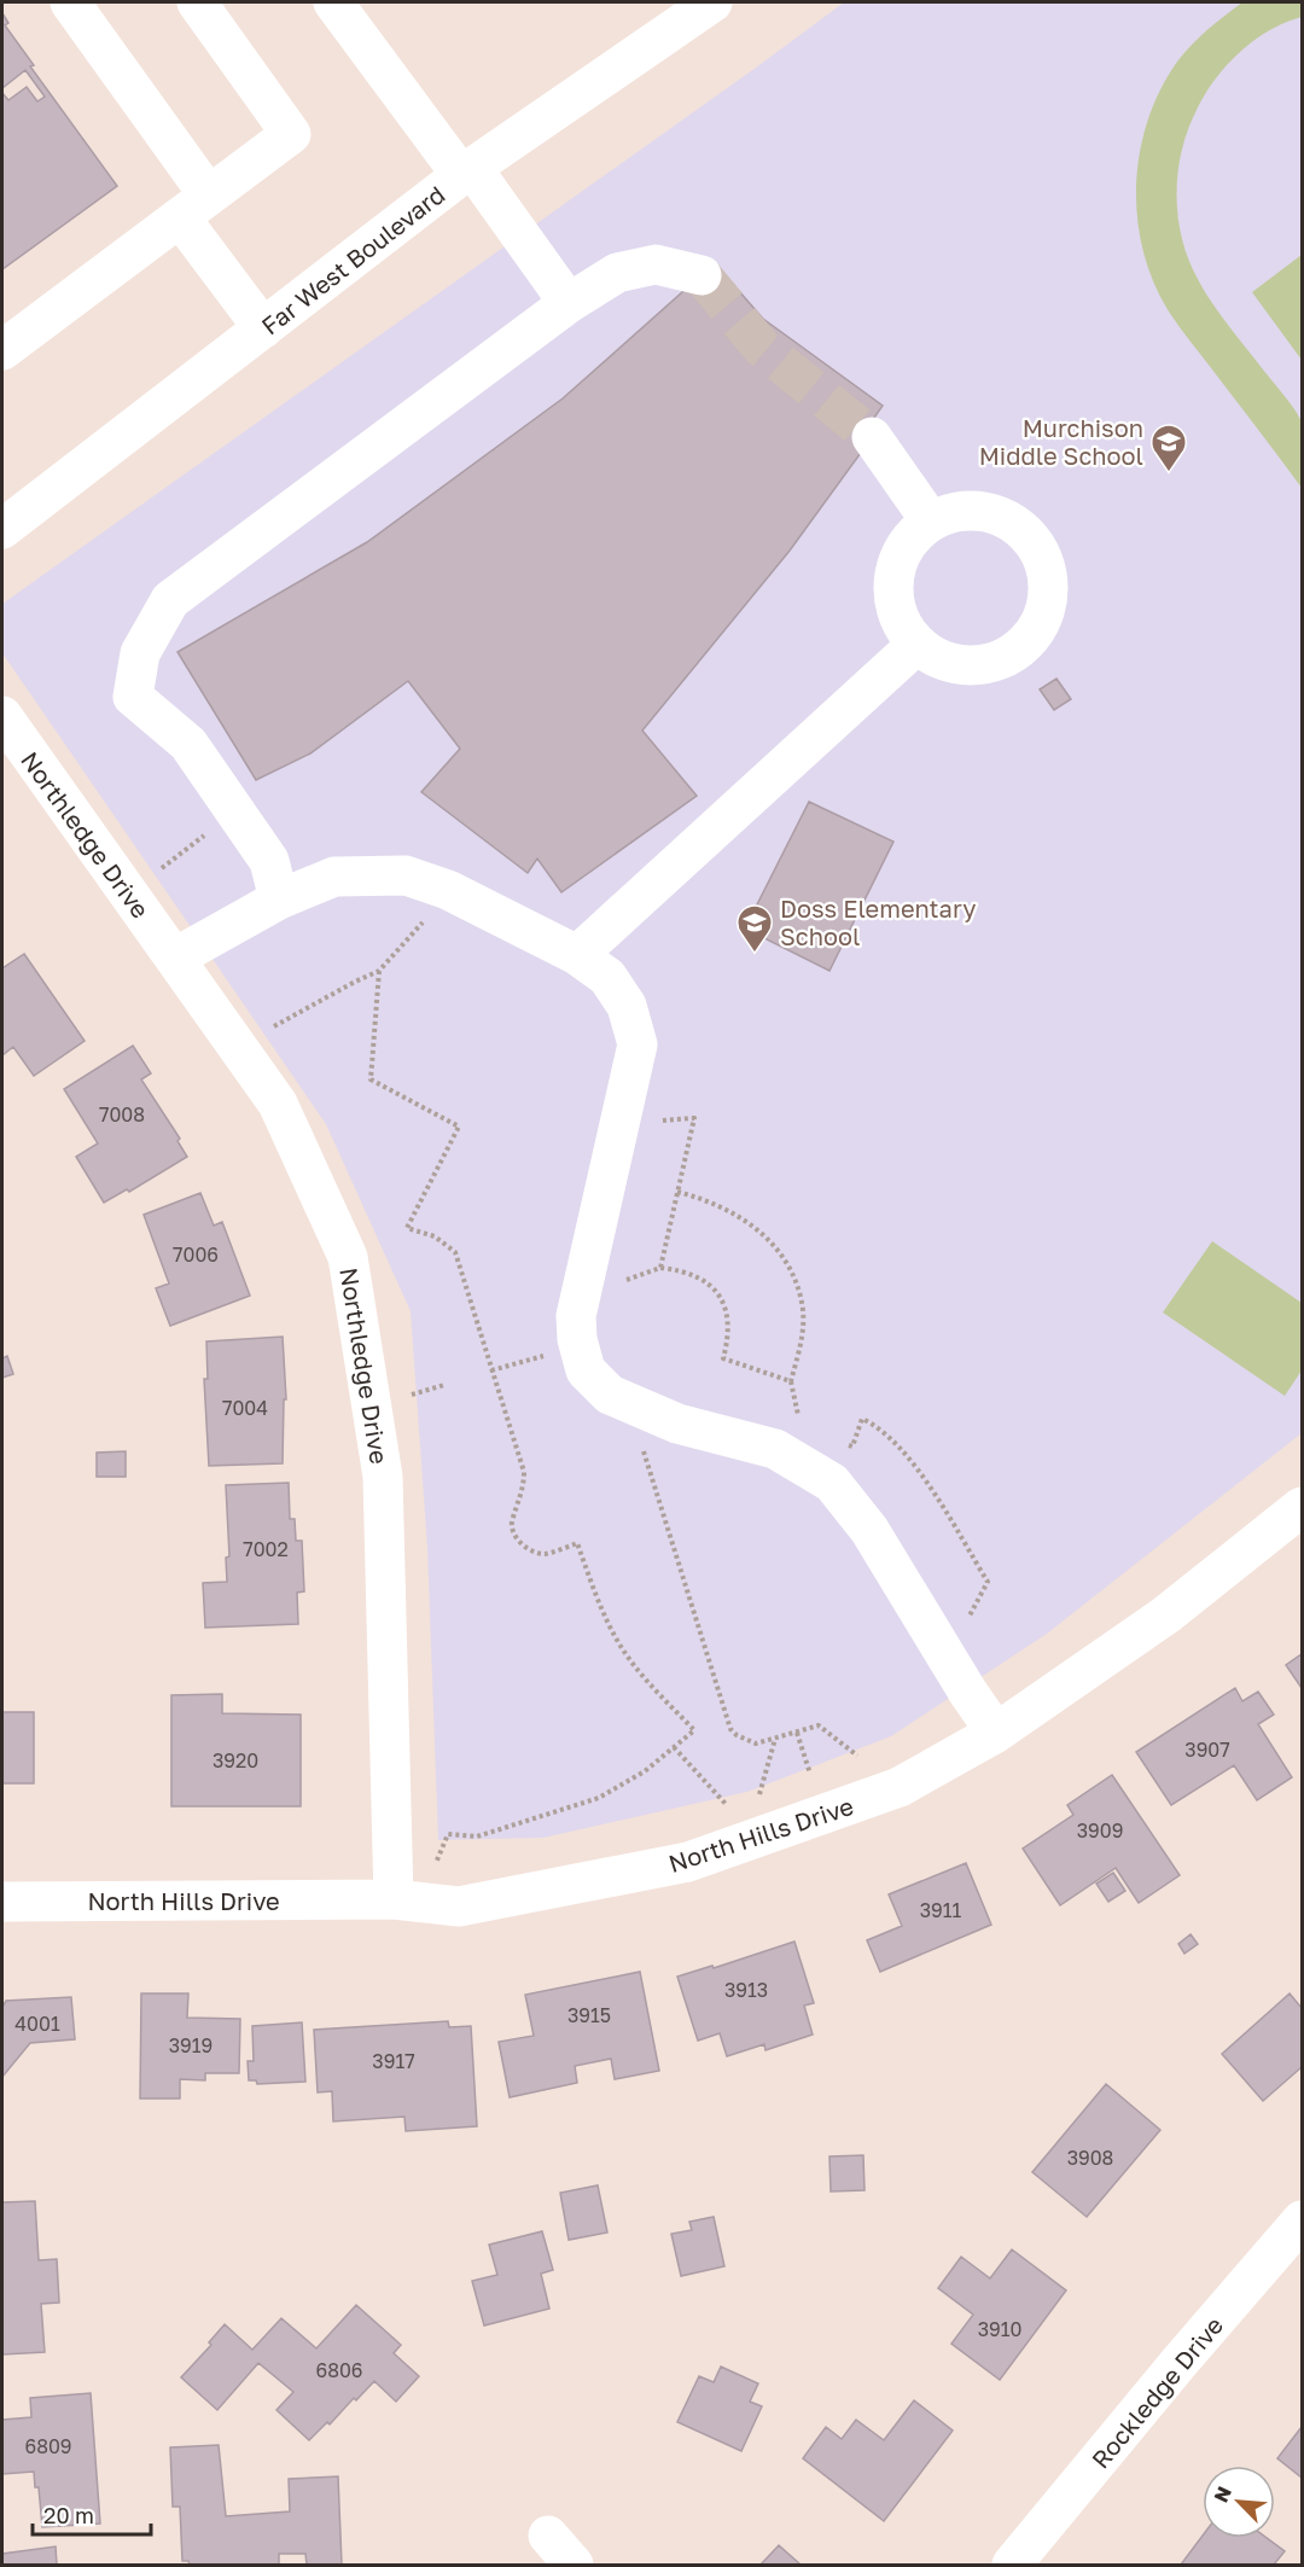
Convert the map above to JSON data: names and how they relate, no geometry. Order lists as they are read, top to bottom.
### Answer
{
  "streets": {
    "street": [
      "Far West Boulevard",
      "Northledge Drive",
      "North Hills Drive",
      "Rockledge Drive"
    ]
  },
  "crossings": [
    ["Northledge Drive", "North Hills Drive"]
  ],
  "places": {
    "school or university": ["Murchison Middle School", "Doss Elementary School"]
  },
  "house_numbers": [
    "7008",
    "7006",
    "7004",
    "7002",
    "3907",
    "3920",
    "3909",
    "3911",
    "3913",
    "3915",
    "4001",
    "3919",
    "3917",
    "3908",
    "3910",
    "6806",
    "6809"
  ],
  "scale_bar": "20 m",
  "north": "top left"
}
